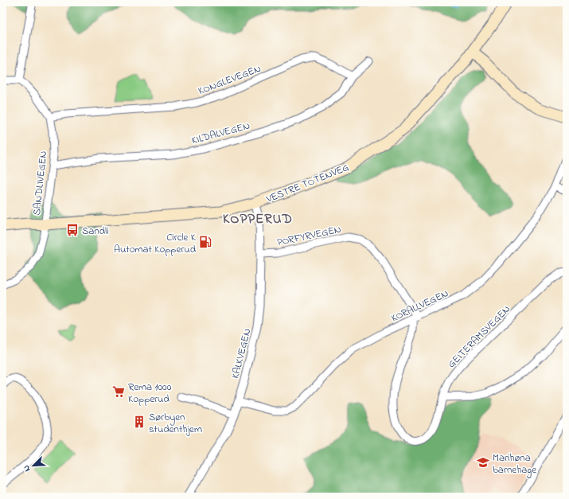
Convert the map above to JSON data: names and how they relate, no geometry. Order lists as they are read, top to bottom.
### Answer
{
  "streets": {
    "main road": ["VESTRE TOTENVEG"],
    "street": [
      "KONGLEVEGEN",
      "KILDALVEGEN",
      "SANDLIVEGEN",
      "PORFYRVEGEN",
      "KORALLVEGEN",
      "GEITERAMSVEGEN",
      "KALKVEGEN"
    ]
  },
  "crossings": [
    ["KONGLEVEGEN", "KILDALVEGEN"],
    ["KONGLEVEGEN", "SANDLIVEGEN"],
    ["KILDALVEGEN", "SANDLIVEGEN"],
    ["VESTRE TOTENVEG", "SANDLIVEGEN"],
    ["VESTRE TOTENVEG", "KALKVEGEN"],
    ["PORFYRVEGEN", "KORALLVEGEN"],
    ["PORFYRVEGEN", "GEITERAMSVEGEN"],
    ["PORFYRVEGEN", "KALKVEGEN"],
    ["KORALLVEGEN", "GEITERAMSVEGEN"],
    ["KORALLVEGEN", "KALKVEGEN"]
  ],
  "districts": ["KOPPERUD"],
  "places": {
    "bus stop": ["Sandli"],
    "fuel station": ["Circle K Automat Kopperud"],
    "supermarket": ["Rema 1000 Kopperud"],
    "building": ["Sørbyen studenthjem"],
    "school or university": ["Marihøna barnehage"]
  },
  "north": "bottom left"
}
